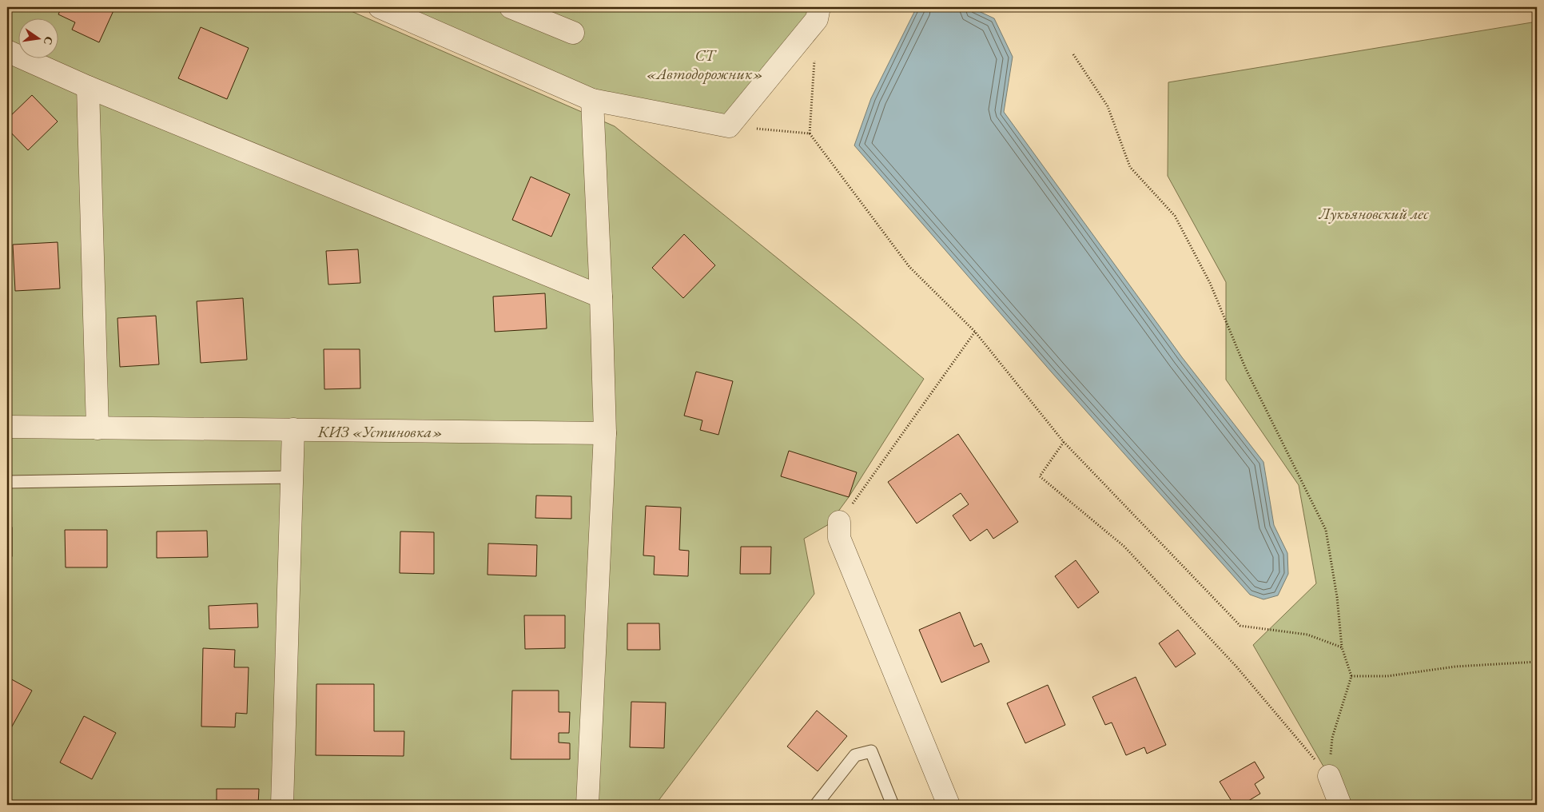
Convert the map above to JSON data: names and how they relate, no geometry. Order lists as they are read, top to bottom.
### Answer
{
  "parks": ["СТ «Автодорожник»", "Лукьяновский лес", "КИЗ «Устиновка»"],
  "north": "right"
}
